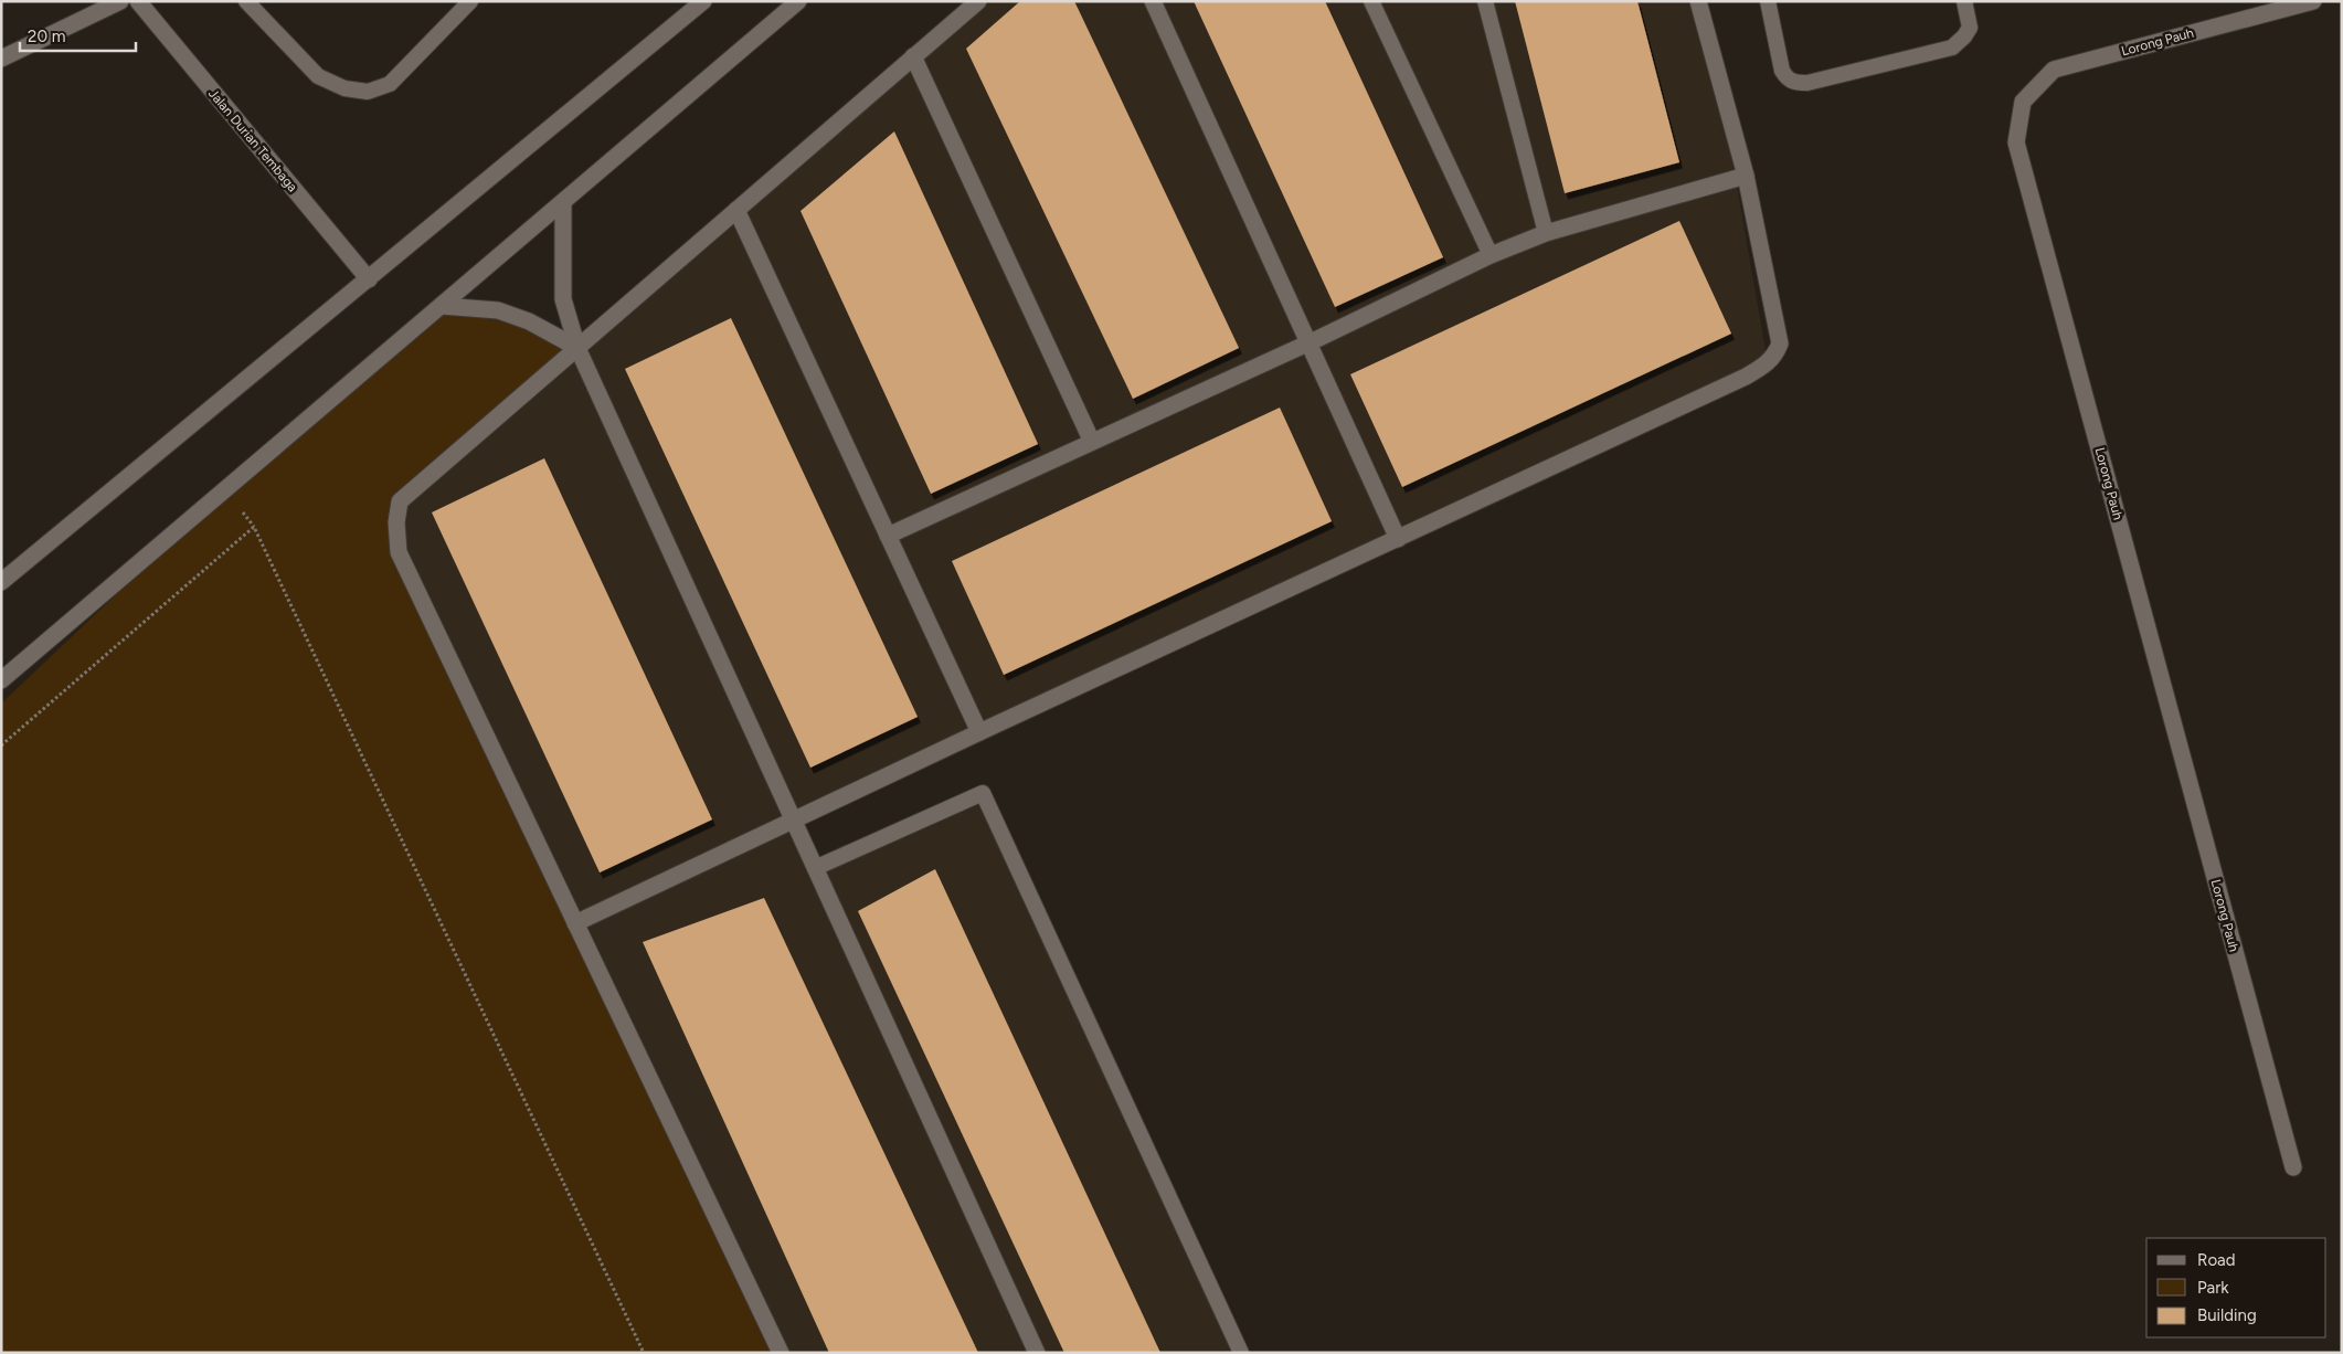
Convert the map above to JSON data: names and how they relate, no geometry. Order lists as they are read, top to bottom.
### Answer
{
  "streets": {
    "street": ["Lorong Pauh", "Jalan Durian Tembaga"]
  },
  "legend": ["Road", "Park", "Building"],
  "scale_bar": "20 m"
}
